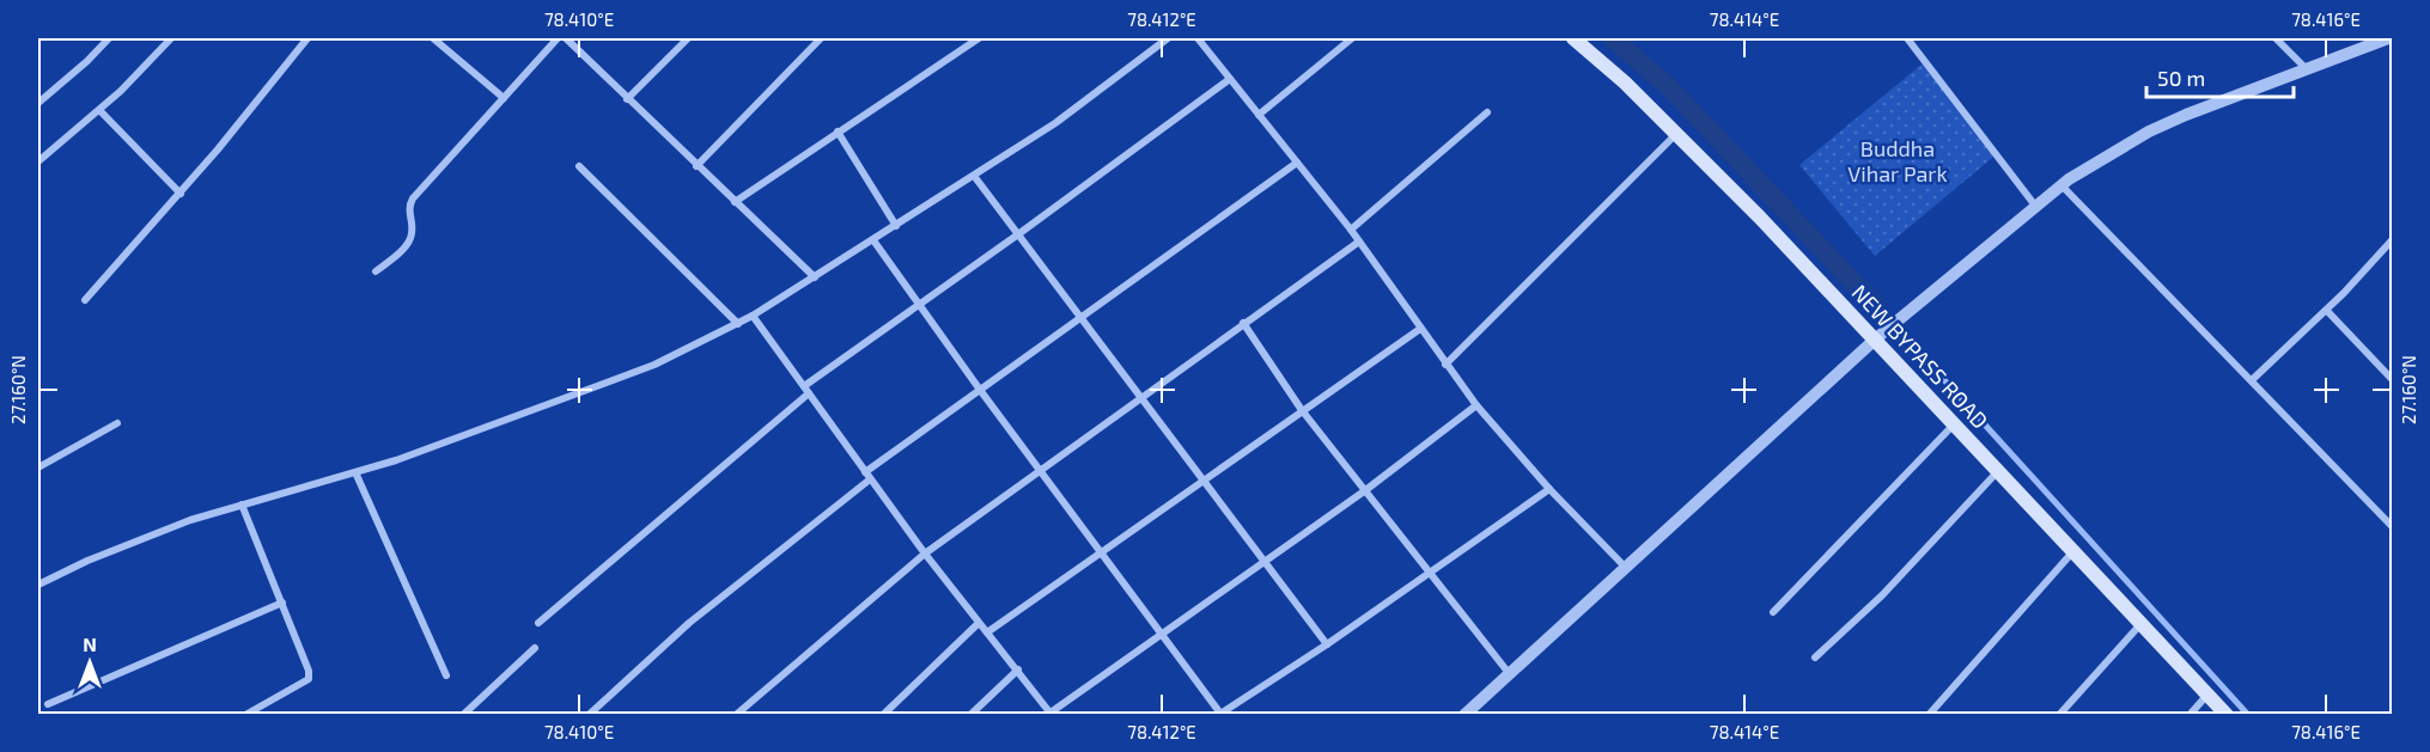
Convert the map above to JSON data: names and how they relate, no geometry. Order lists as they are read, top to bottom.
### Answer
{
  "streets": {
    "main road": ["NEW BYPASS ROAD"]
  },
  "parks": ["Buddha Vihar Park"],
  "scale_bar": "50 m",
  "north": "top",
  "coordinates": [
    "78.410°E",
    "78.412°E",
    "78.414°E",
    "78.416°E",
    "27.160°N"
  ]
}
